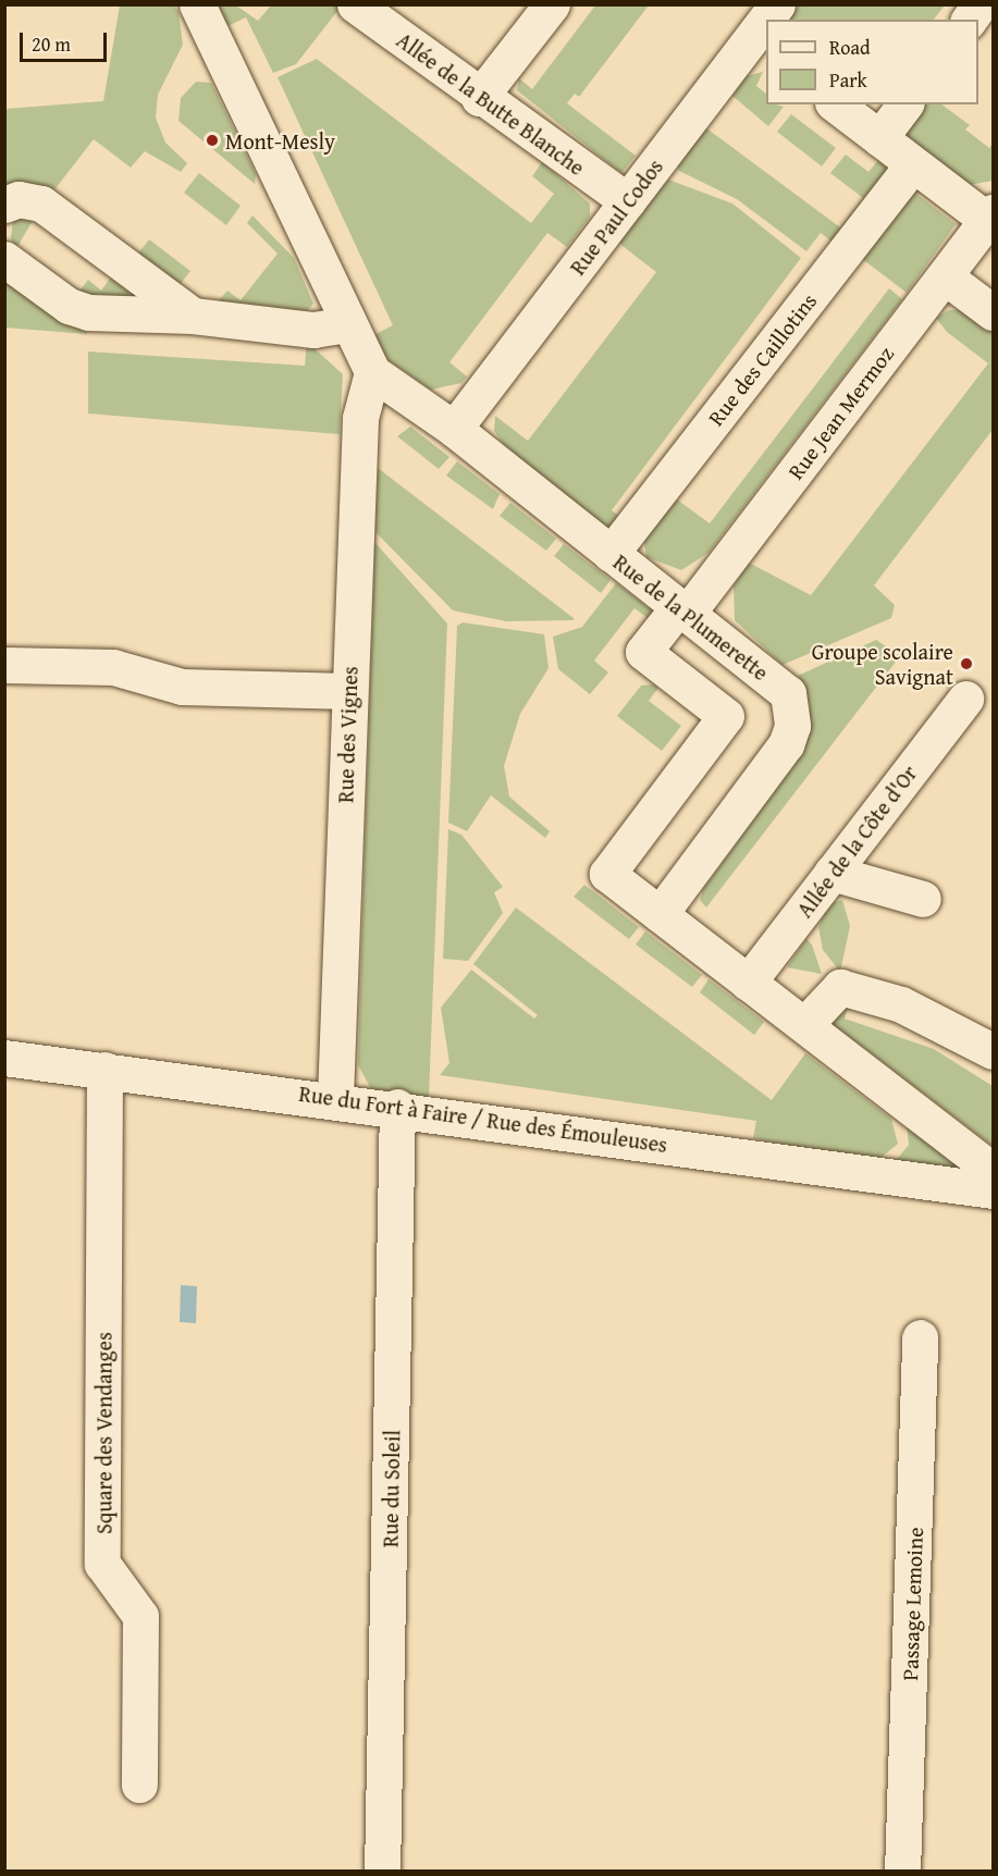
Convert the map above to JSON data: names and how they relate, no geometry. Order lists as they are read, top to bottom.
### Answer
{
  "streets": {
    "street": [
      "Allée de la Butte Blanche",
      "Rue Paul Codos",
      "Rue des Caillotins",
      "Rue Jean Mermoz",
      "Rue de la Plumerette",
      "Rue des Vignes",
      "Allée de la Côte d'Or",
      "Rue du Fort à Faire / Rue des Émouleuses",
      "Square des Vendanges",
      "Rue du Soleil",
      "Passage Lemoine"
    ]
  },
  "crossings": [
    ["Allée de la Butte Blanche", "Rue Paul Codos"],
    ["Rue Paul Codos", "Rue de la Plumerette"],
    ["Rue des Caillotins", "Rue de la Plumerette"],
    ["Rue Jean Mermoz", "Rue de la Plumerette"],
    ["Rue de la Plumerette", "Rue des Vignes"],
    ["Rue des Vignes", "Rue du Fort à Faire / Rue des Émouleuses"],
    ["Rue du Fort à Faire / Rue des Émouleuses", "Square des Vendanges"],
    ["Rue du Fort à Faire / Rue des Émouleuses", "Rue du Soleil"]
  ],
  "places": ["Mont-Mesly", "Groupe scolaire Savignat"],
  "legend": ["Road", "Park"],
  "scale_bar": "20 m"
}
